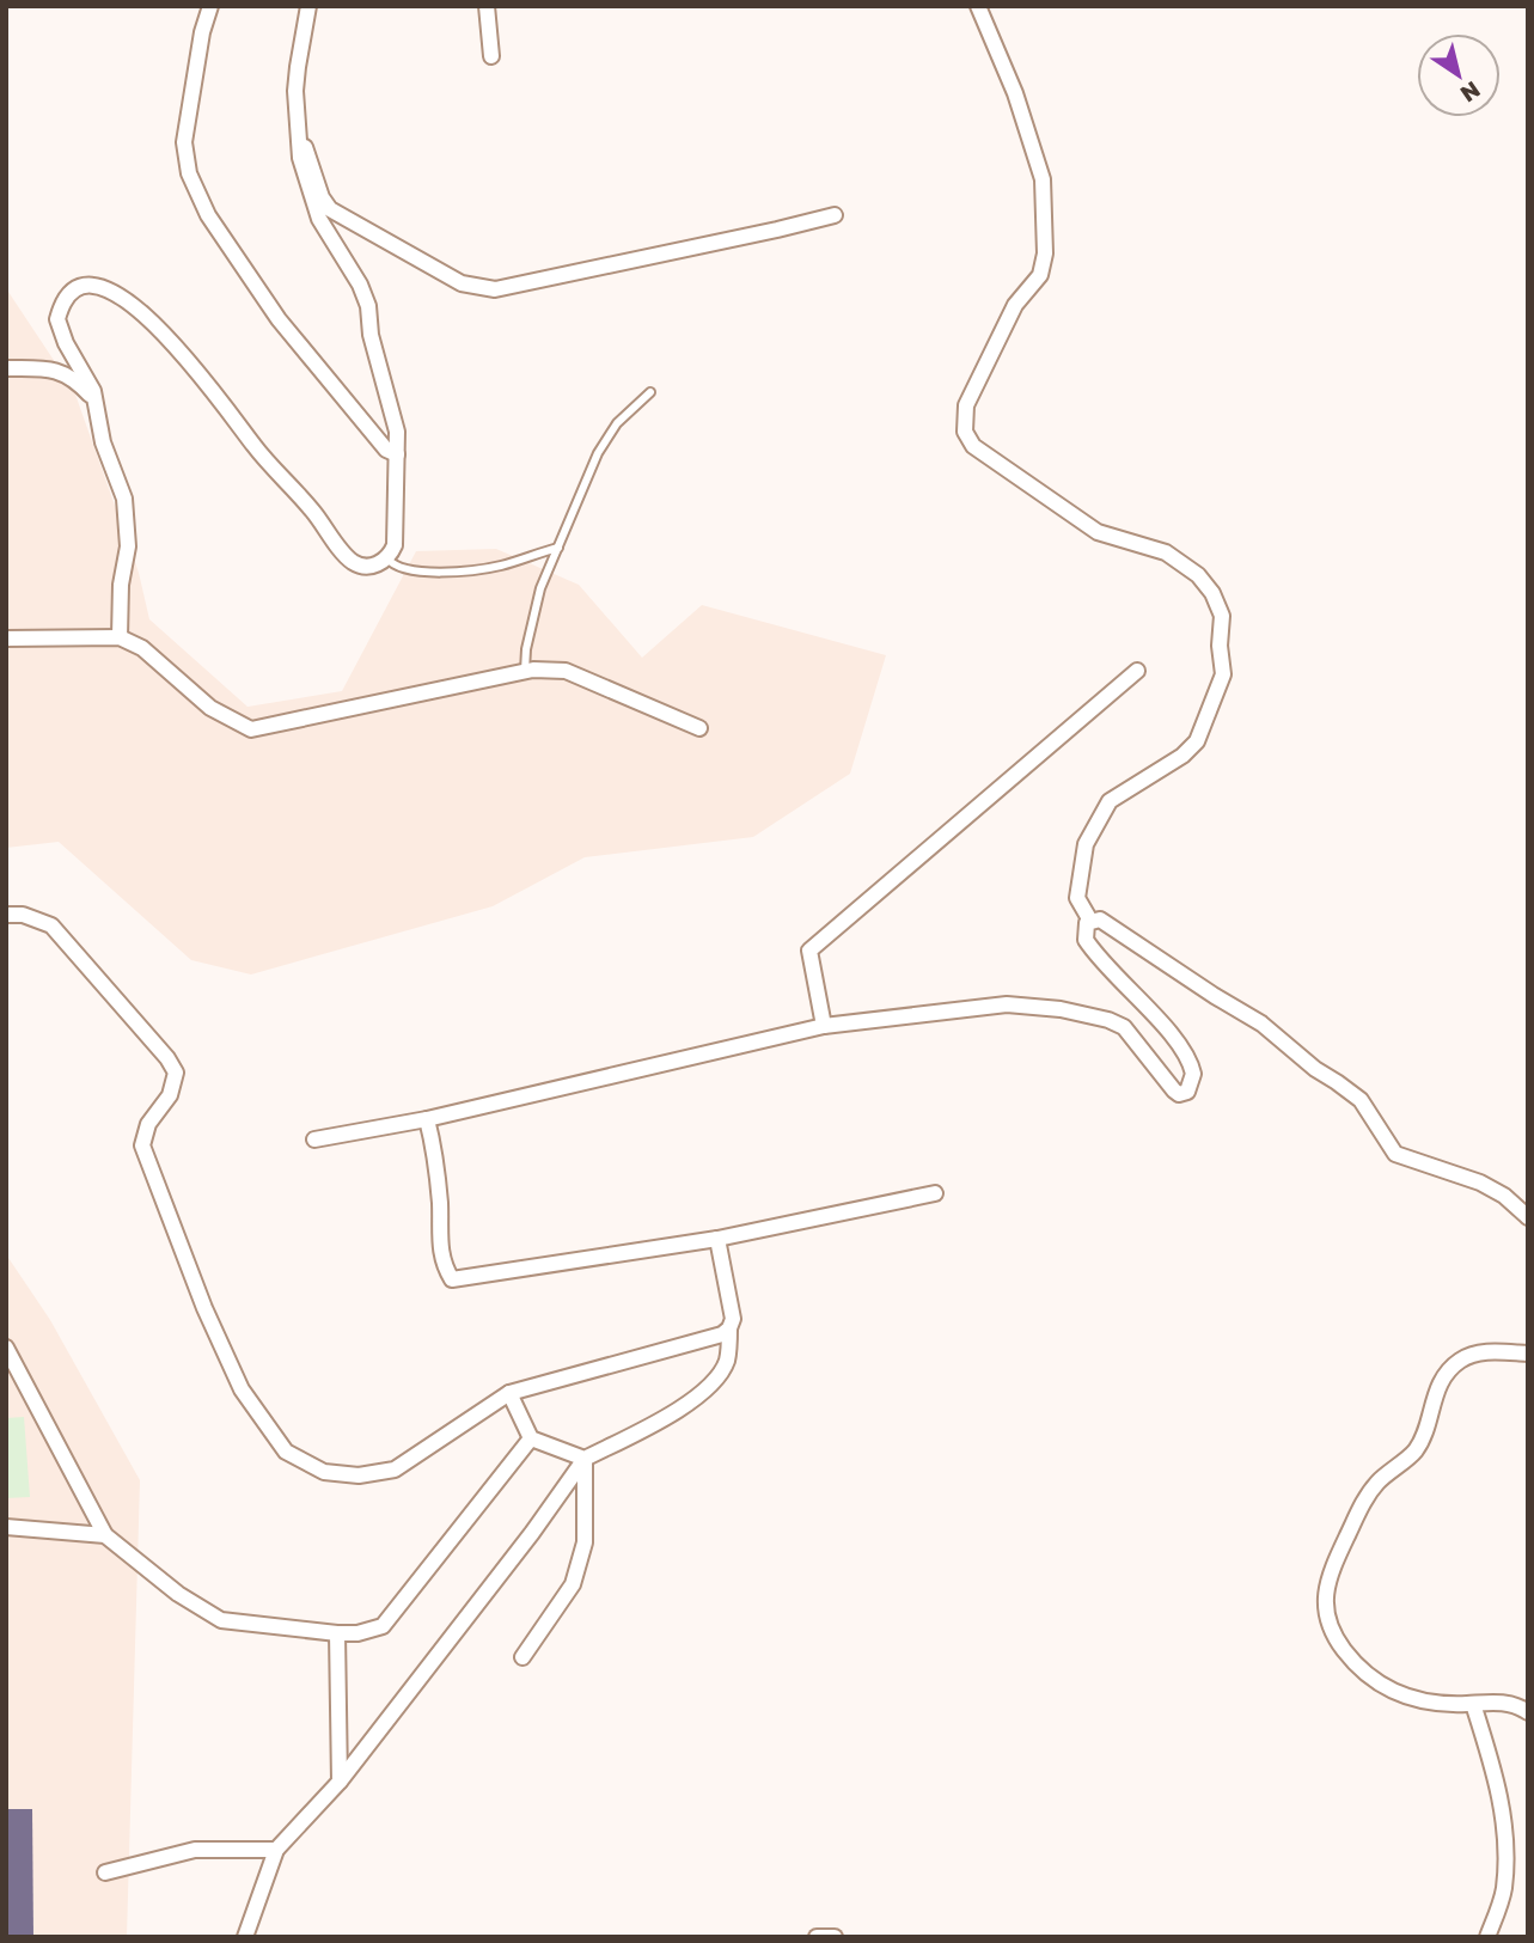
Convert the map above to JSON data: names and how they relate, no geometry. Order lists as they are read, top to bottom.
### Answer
{
  "north": "bottom right"
}
